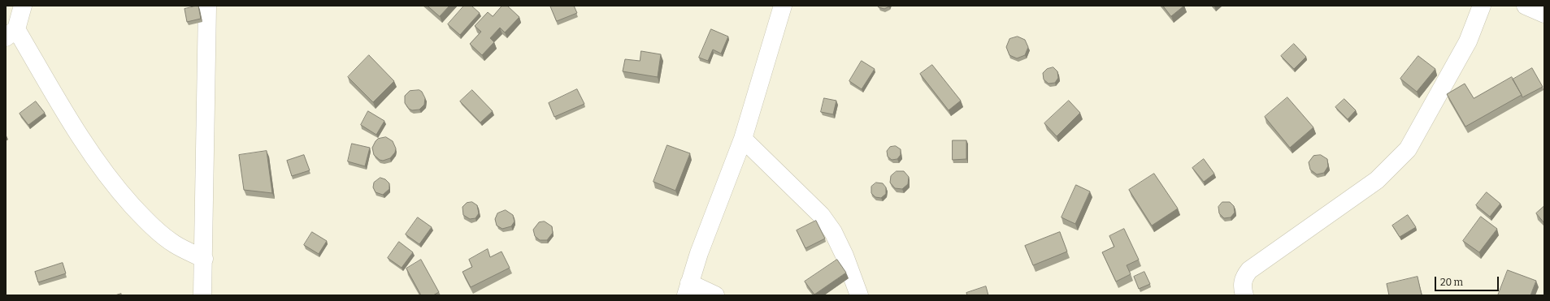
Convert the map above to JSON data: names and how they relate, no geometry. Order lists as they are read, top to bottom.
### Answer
{
  "scale_bar": "20 m"
}
